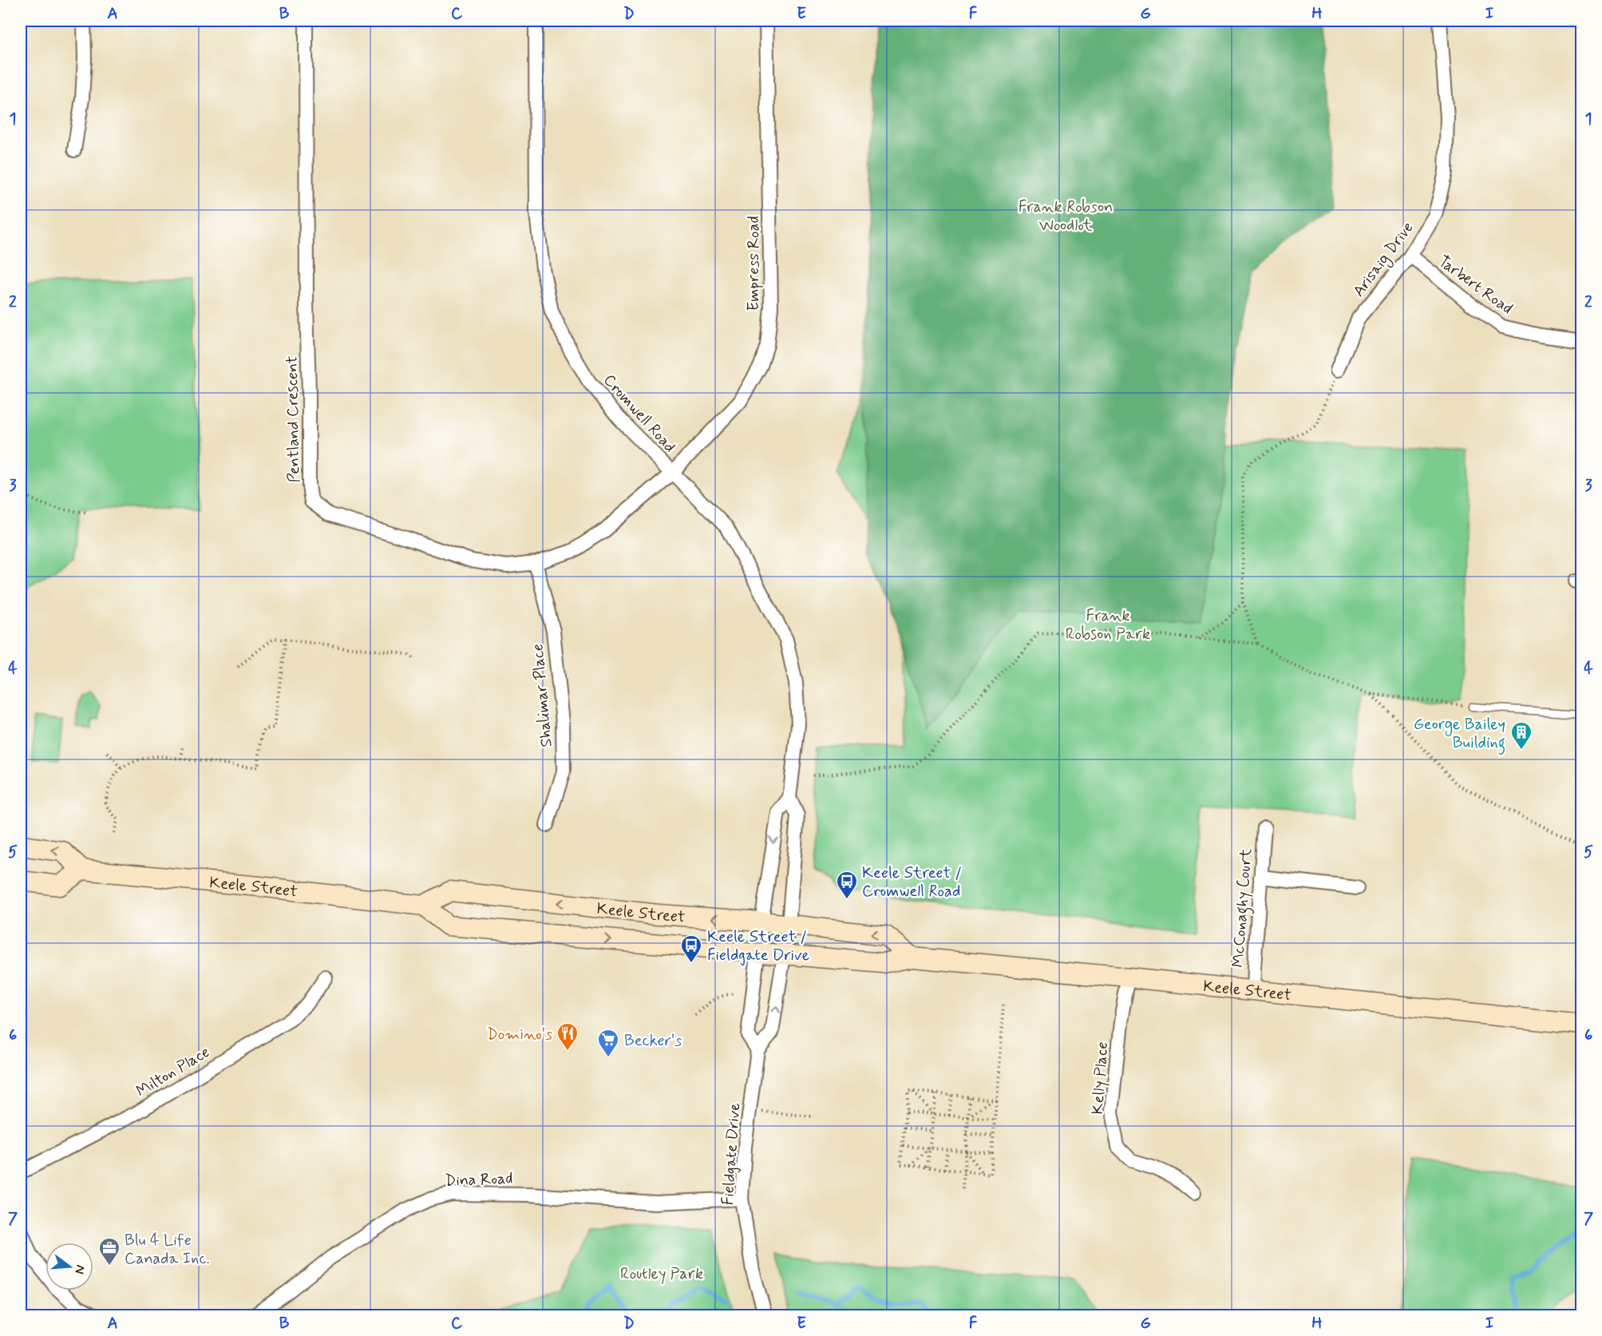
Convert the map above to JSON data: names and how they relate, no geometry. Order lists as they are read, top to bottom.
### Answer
{
  "streets": {
    "main road": ["Keele Street"],
    "street": [
      "Arisaig Drive",
      "Empress Road",
      "Tarbert Road",
      "Cromwell Road",
      "Pentland Crescent",
      "Shalimar Place",
      "McConaghy Court",
      "Milton Place",
      "Kelly Place",
      "Fieldgate Drive",
      "Dina Road"
    ]
  },
  "crossings": [
    ["Arisaig Drive", "Tarbert Road"],
    ["Empress Road", "Cromwell Road"],
    ["Empress Road", "Pentland Crescent"],
    ["Cromwell Road", "Pentland Crescent"],
    ["Cromwell Road", "Keele Street"],
    ["Pentland Crescent", "Shalimar Place"],
    ["Keele Street", "McConaghy Court"],
    ["Keele Street", "Kelly Place"],
    ["Fieldgate Drive", "Dina Road"]
  ],
  "parks": ["Frank Robson Woodlot", "Frank Robson Park", "Routley Park"],
  "places": {
    "building": ["George Bailey Building"],
    "bus stop": ["Keele Street / Cromwell Road", "Keele Street / Fieldgate Drive"],
    "restaurant": ["Domino's"],
    "supermarket": ["Becker's"],
    "office": ["Blu 4 Life Canada Inc."]
  },
  "north": "right",
  "grid": {
    "columns": [
      "A",
      "B",
      "C",
      "D",
      "E",
      "F",
      "G",
      "H",
      "I"
    ],
    "rows": [
      "1",
      "2",
      "3",
      "4",
      "5",
      "6",
      "7"
    ]
  }
}
